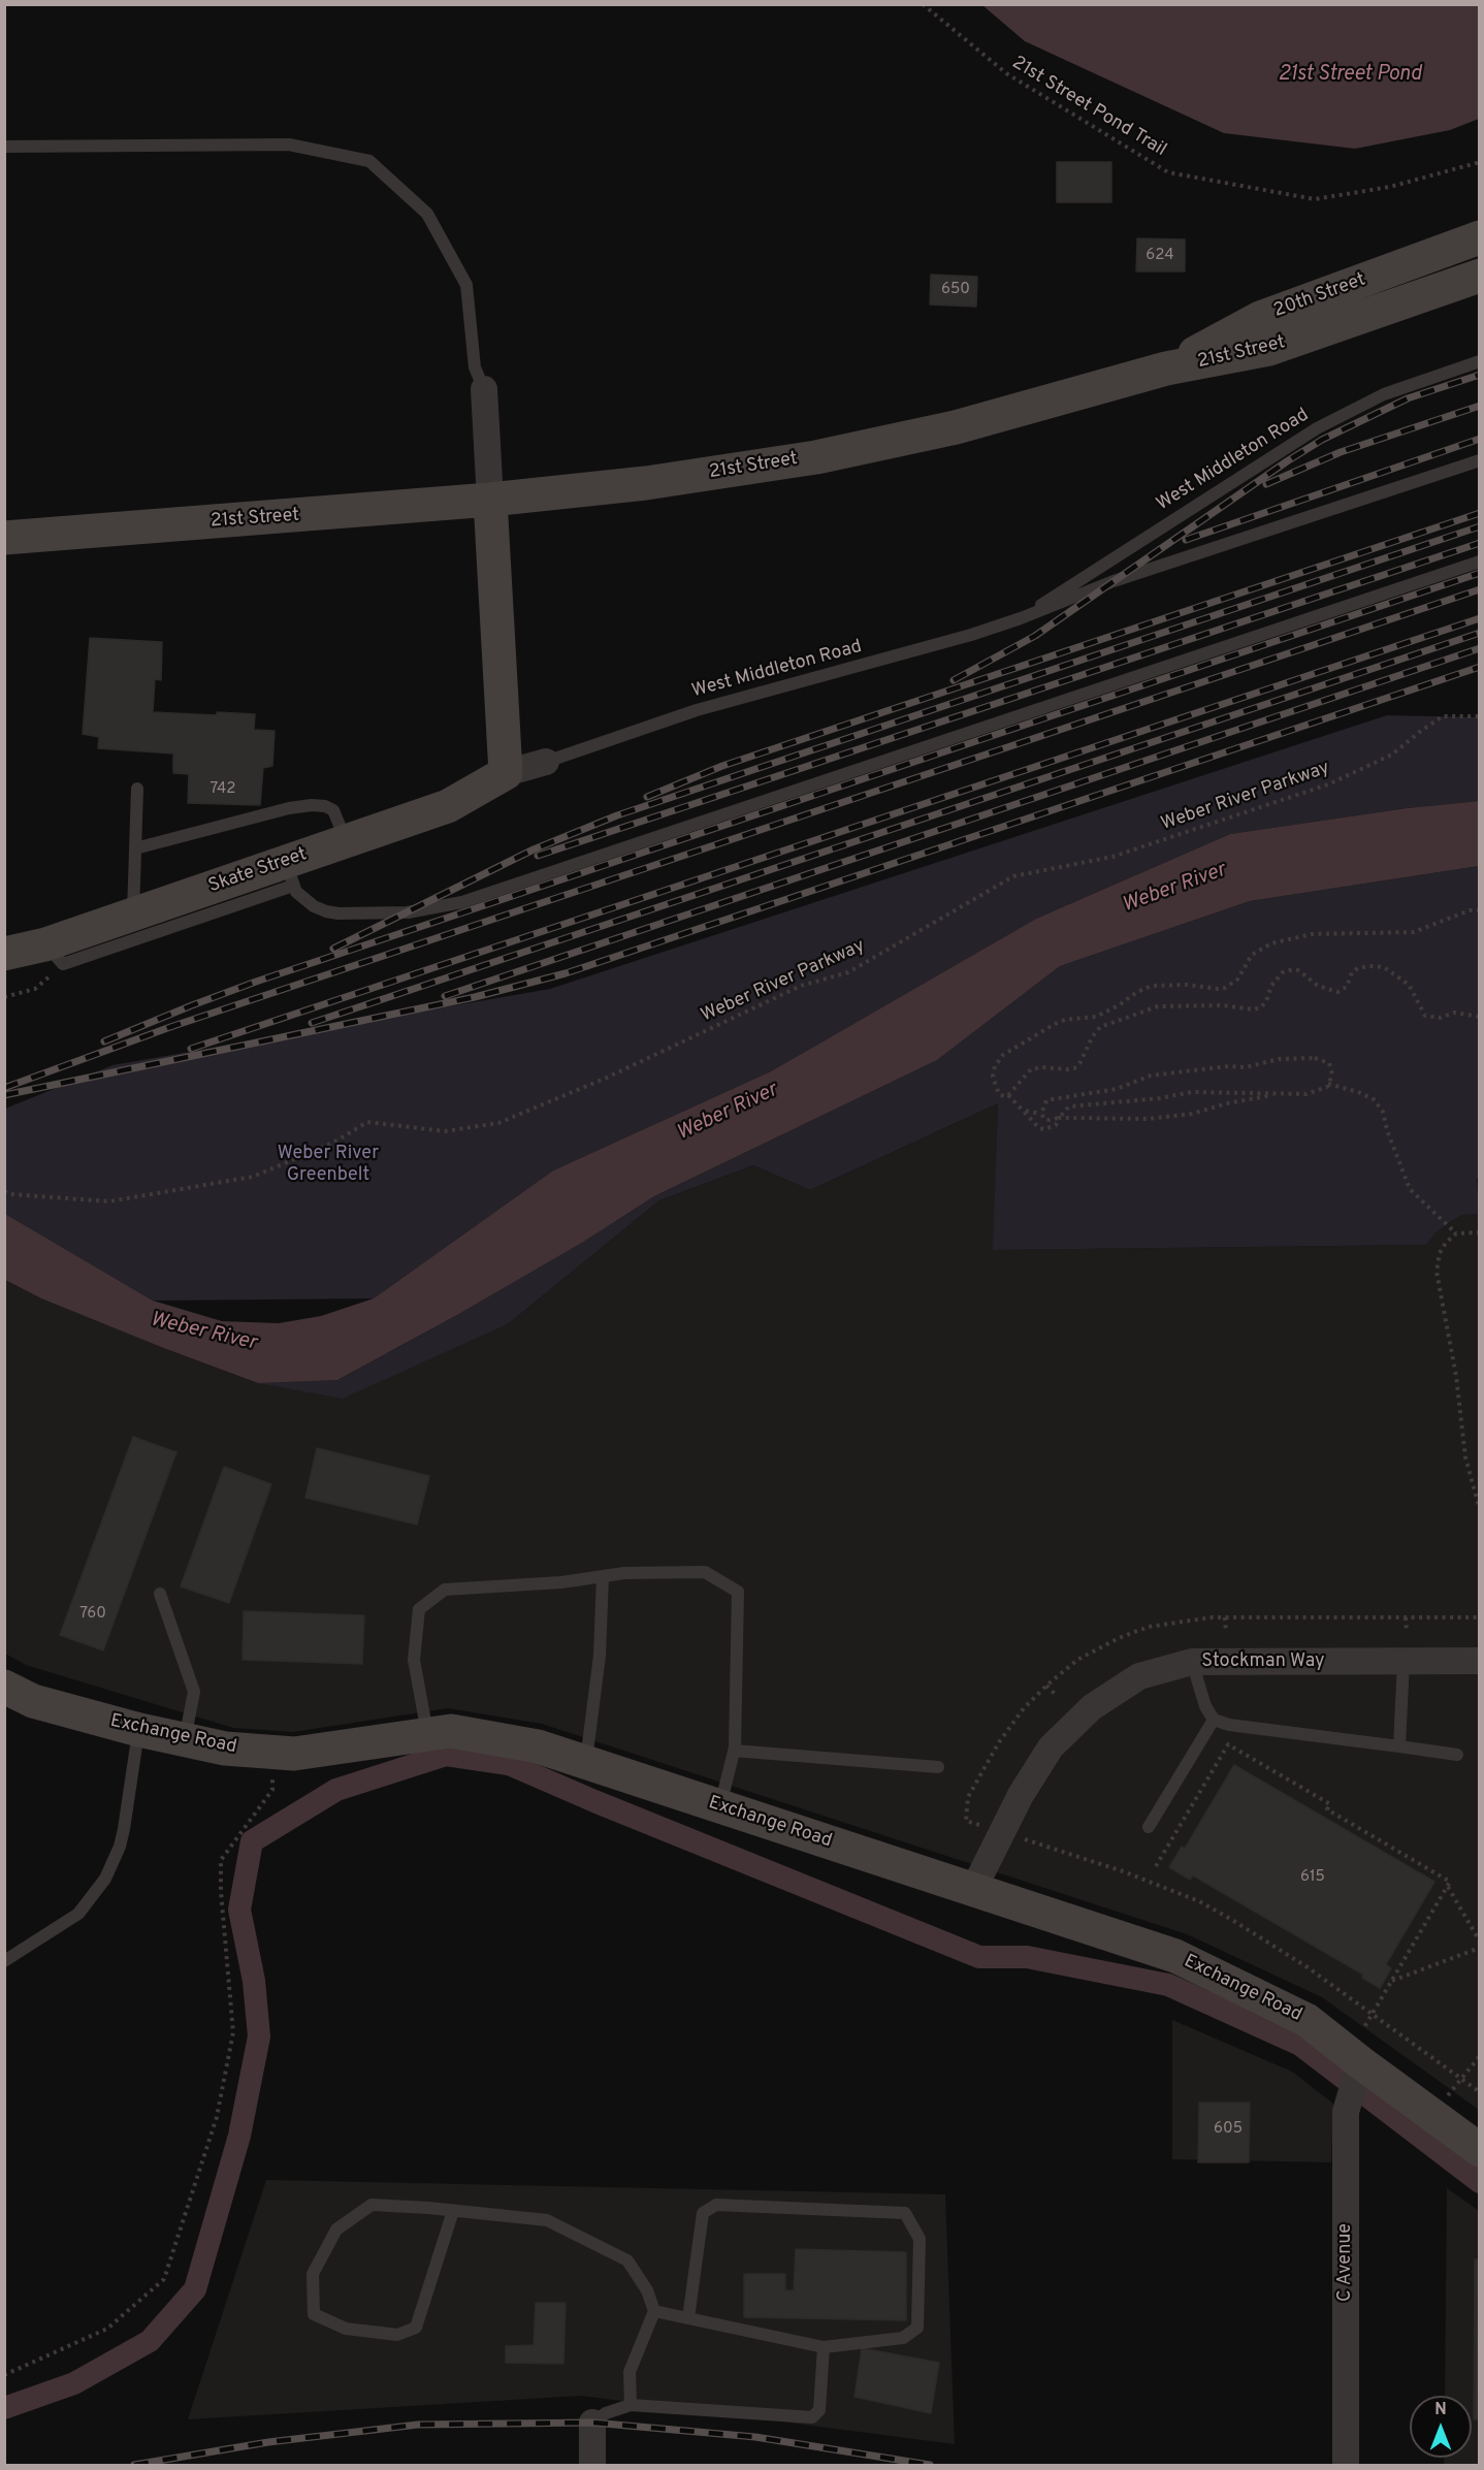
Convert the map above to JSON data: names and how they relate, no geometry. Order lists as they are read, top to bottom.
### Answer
{
  "streets": {
    "street": [
      "20th Street",
      "21st Street",
      "Skate Street",
      "Stockman Way",
      "Exchange Road",
      "C Avenue"
    ],
    "lane": ["West Middleton Road"],
    "path": ["21st Street Pond Trail", "Weber River Parkway"]
  },
  "crossings": [
    ["20th Street", "21st Street"],
    ["West Middleton Road", "Skate Street"],
    ["Stockman Way", "Exchange Road"],
    ["Exchange Road", "C Avenue"]
  ],
  "water": ["21st Street Pond", "Weber River"],
  "parks": ["Weber River Greenbelt"],
  "house_numbers": [
    "624",
    "650",
    "742",
    "760",
    "615",
    "605"
  ],
  "north": "top"
}
